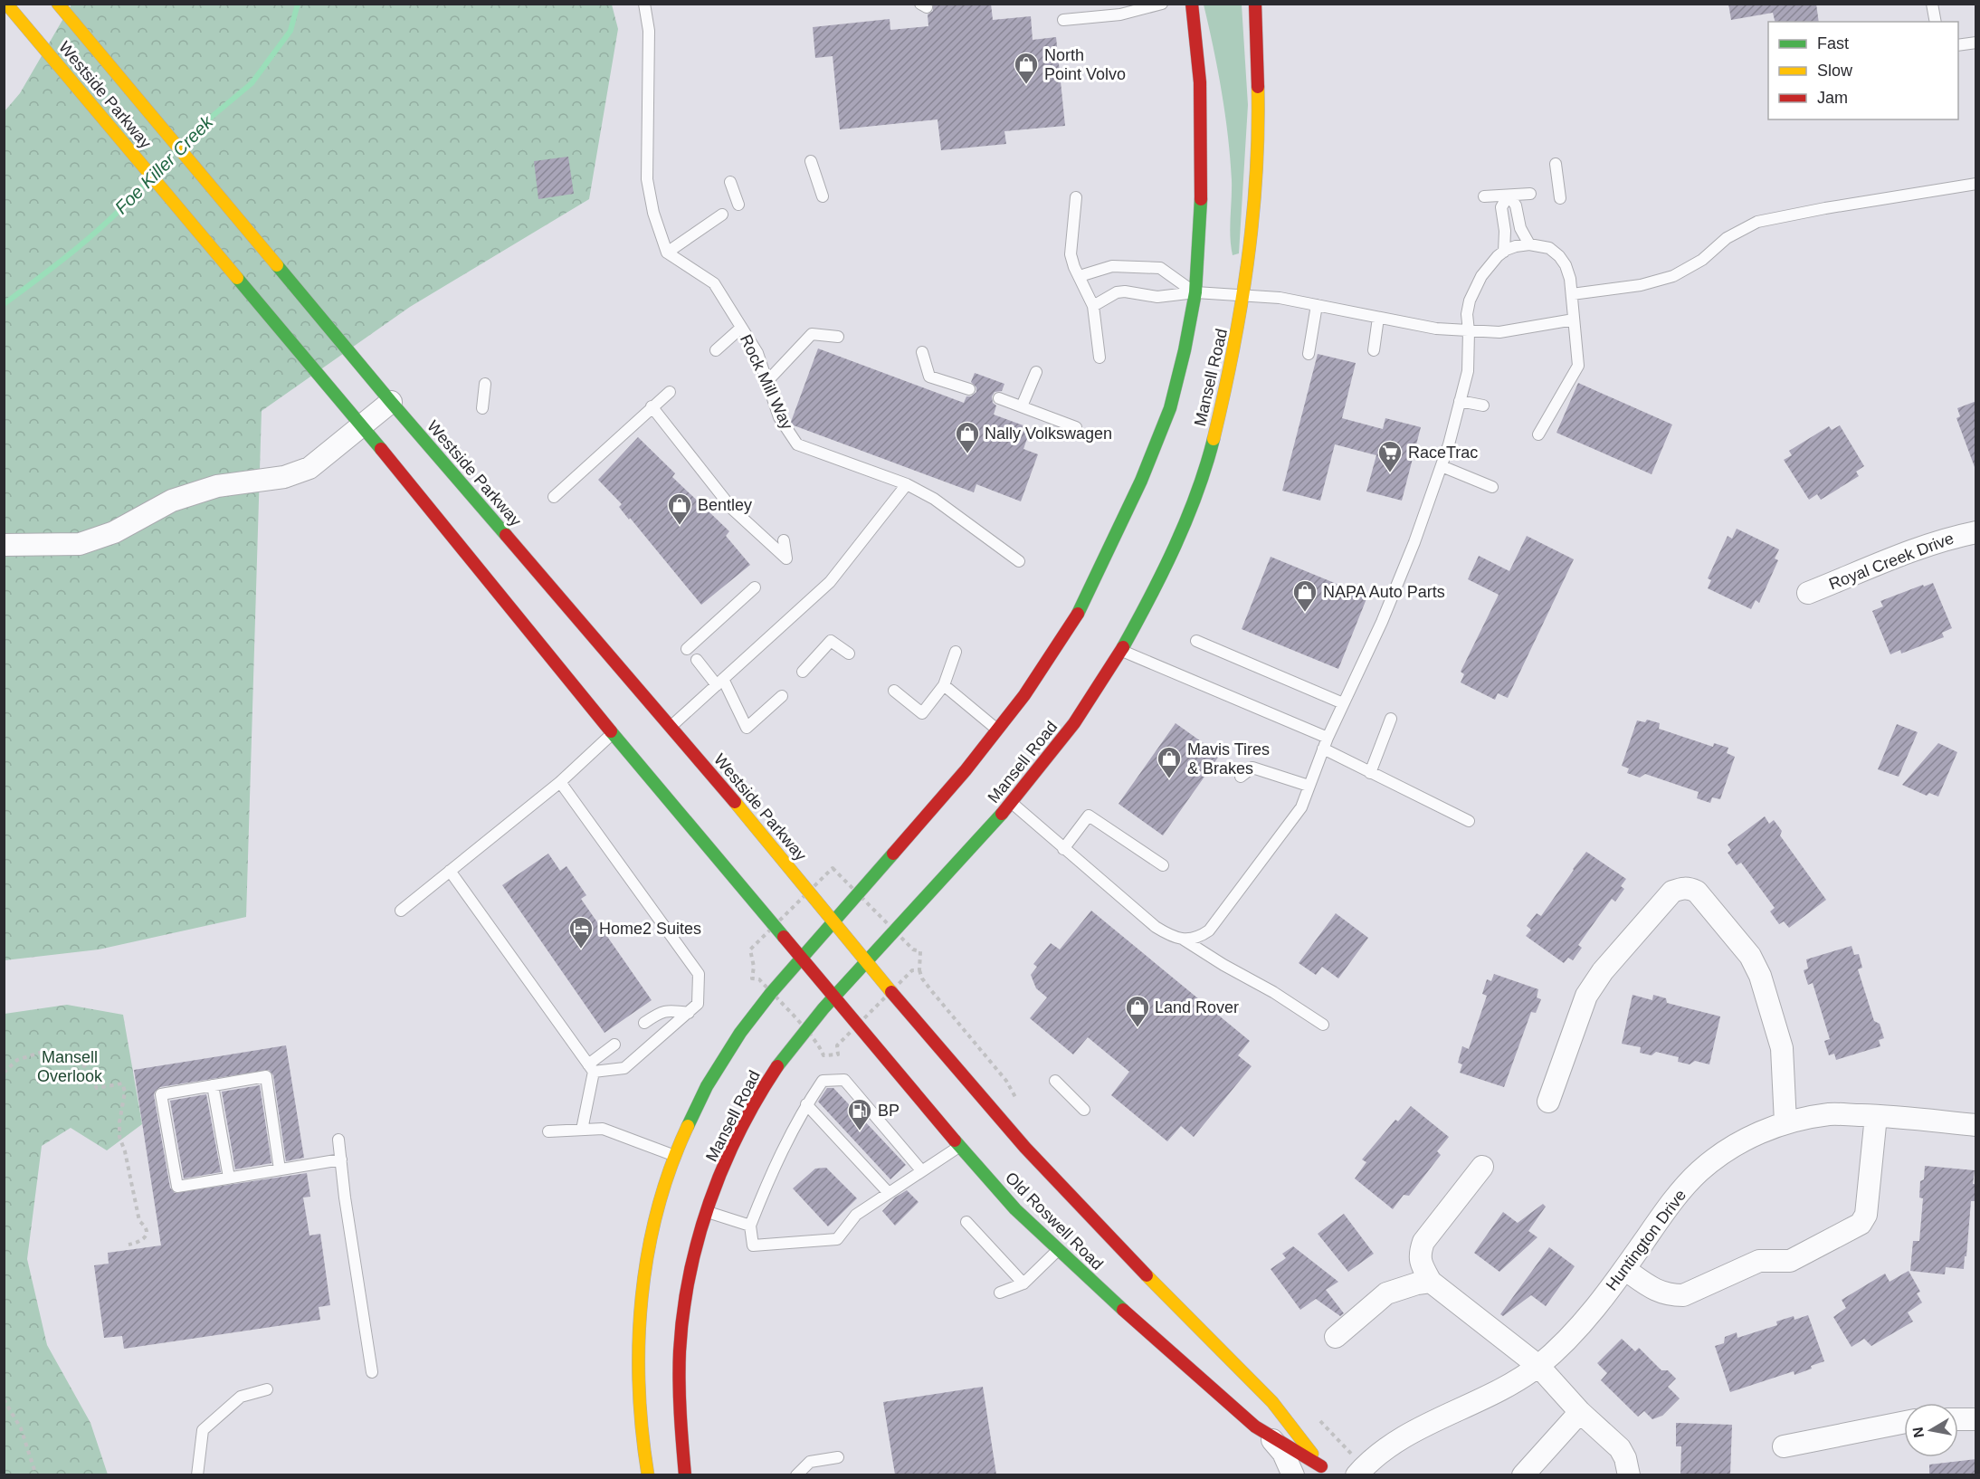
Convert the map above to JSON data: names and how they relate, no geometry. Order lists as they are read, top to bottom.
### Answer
{
  "streets": {
    "main road": ["Westside Parkway", "Mansell Road", "Old Roswell Road"],
    "street": ["Royal Creek Drive", "Huntington Drive"],
    "lane": ["Rock Mill Way"]
  },
  "crossings": [
    ["Westside Parkway", "Mansell Road"],
    ["Westside Parkway", "Old Roswell Road"],
    ["Mansell Road", "Old Roswell Road"]
  ],
  "water": ["Foe Killer Creek"],
  "parks": ["Mansell Overlook"],
  "places": {
    "shop": [
      "North Point Volvo",
      "Nally Volkswagen",
      "Bentley",
      "NAPA Auto Parts",
      "Mavis Tires & Brakes",
      "Land Rover"
    ],
    "supermarket": ["RaceTrac"],
    "hotel": ["Home2 Suites"],
    "fuel station": ["BP"]
  },
  "legend": ["Fast", "Slow", "Jam"],
  "north": "left"
}
